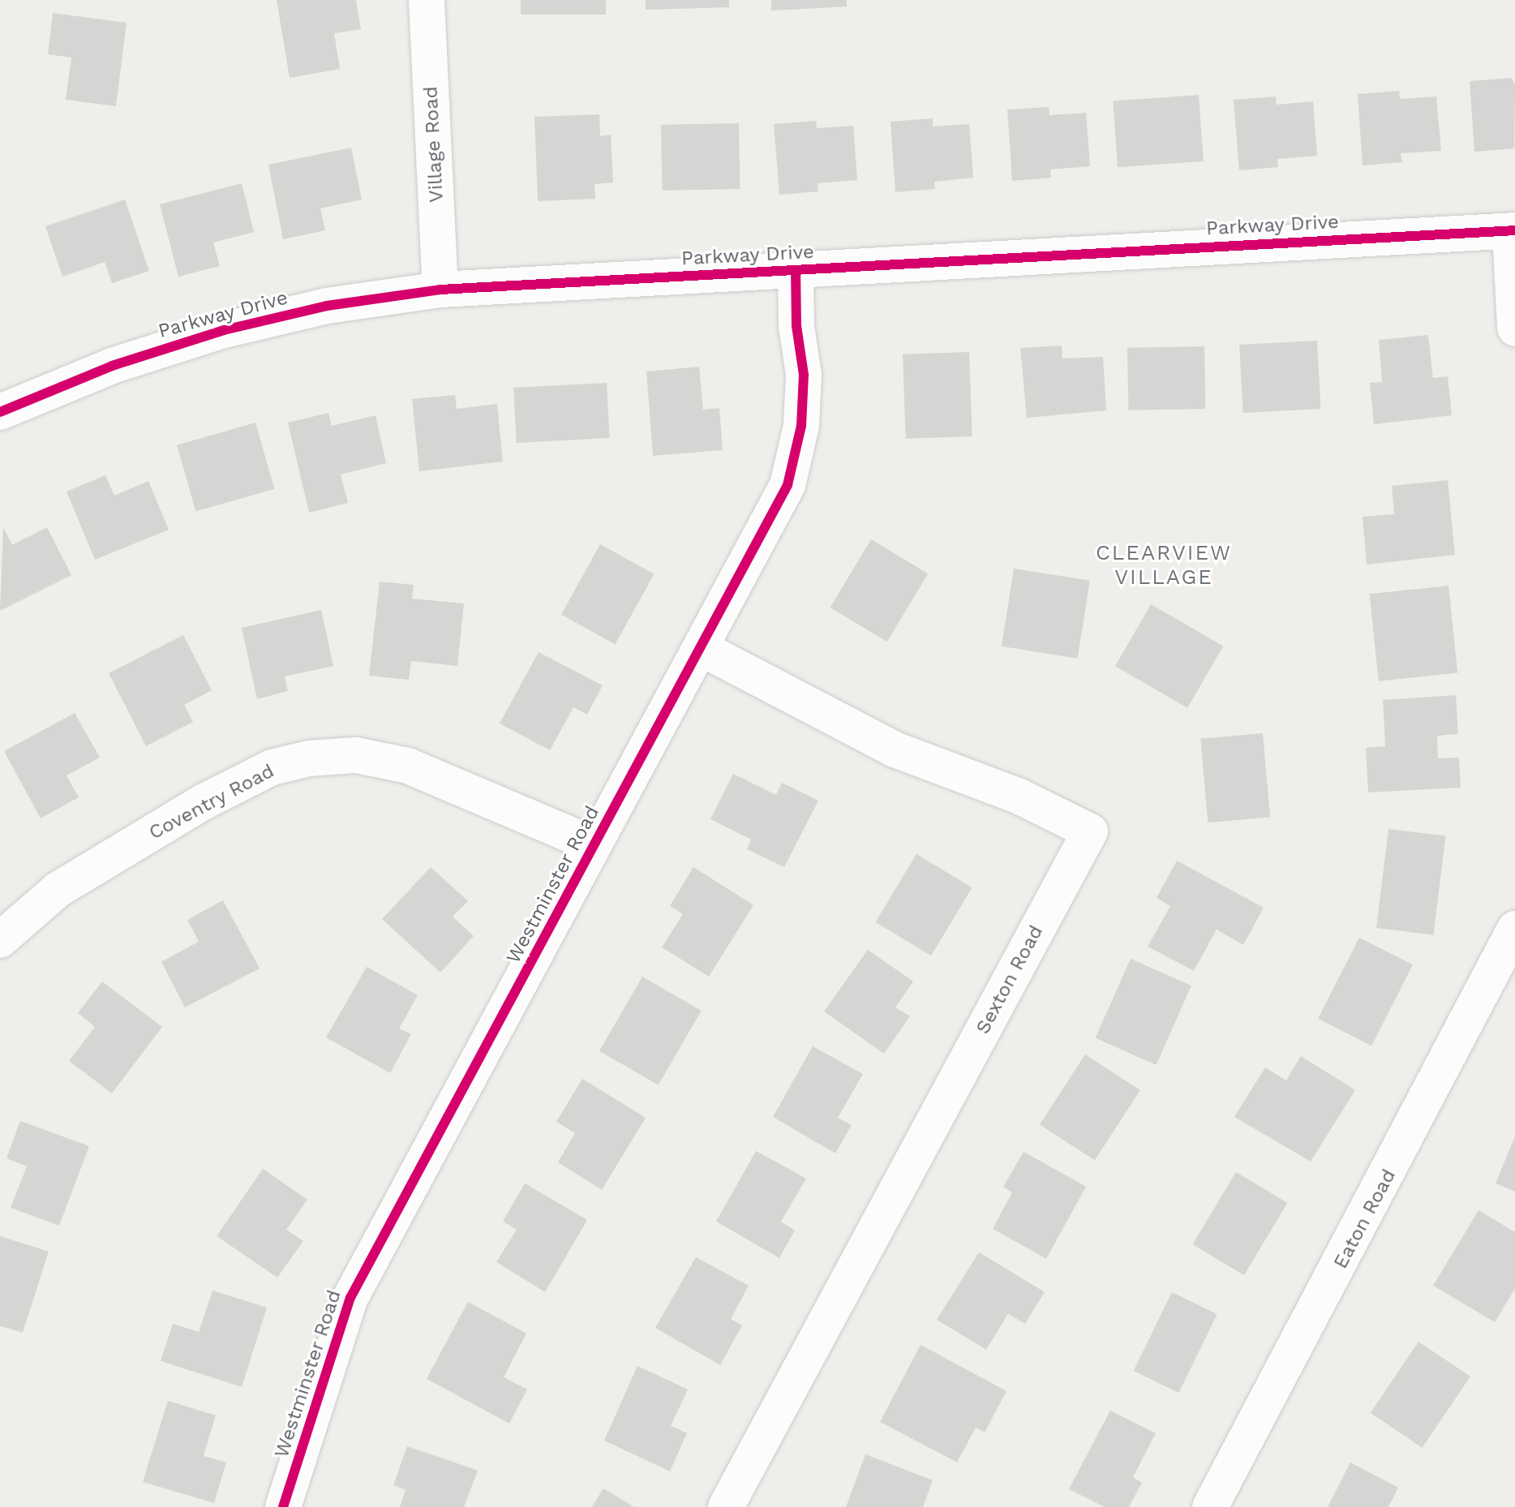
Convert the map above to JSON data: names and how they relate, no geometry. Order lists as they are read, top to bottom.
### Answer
{
  "streets": {
    "street": [
      "Village Road",
      "Parkway Drive",
      "Coventry Road",
      "Westminster Road",
      "Sexton Road",
      "Eaton Road"
    ]
  },
  "crossings": [
    ["Village Road", "Parkway Drive"],
    ["Parkway Drive", "Westminster Road"],
    ["Coventry Road", "Westminster Road"],
    ["Westminster Road", "Sexton Road"]
  ],
  "districts": ["CLEARVIEW VILLAGE"]
}
